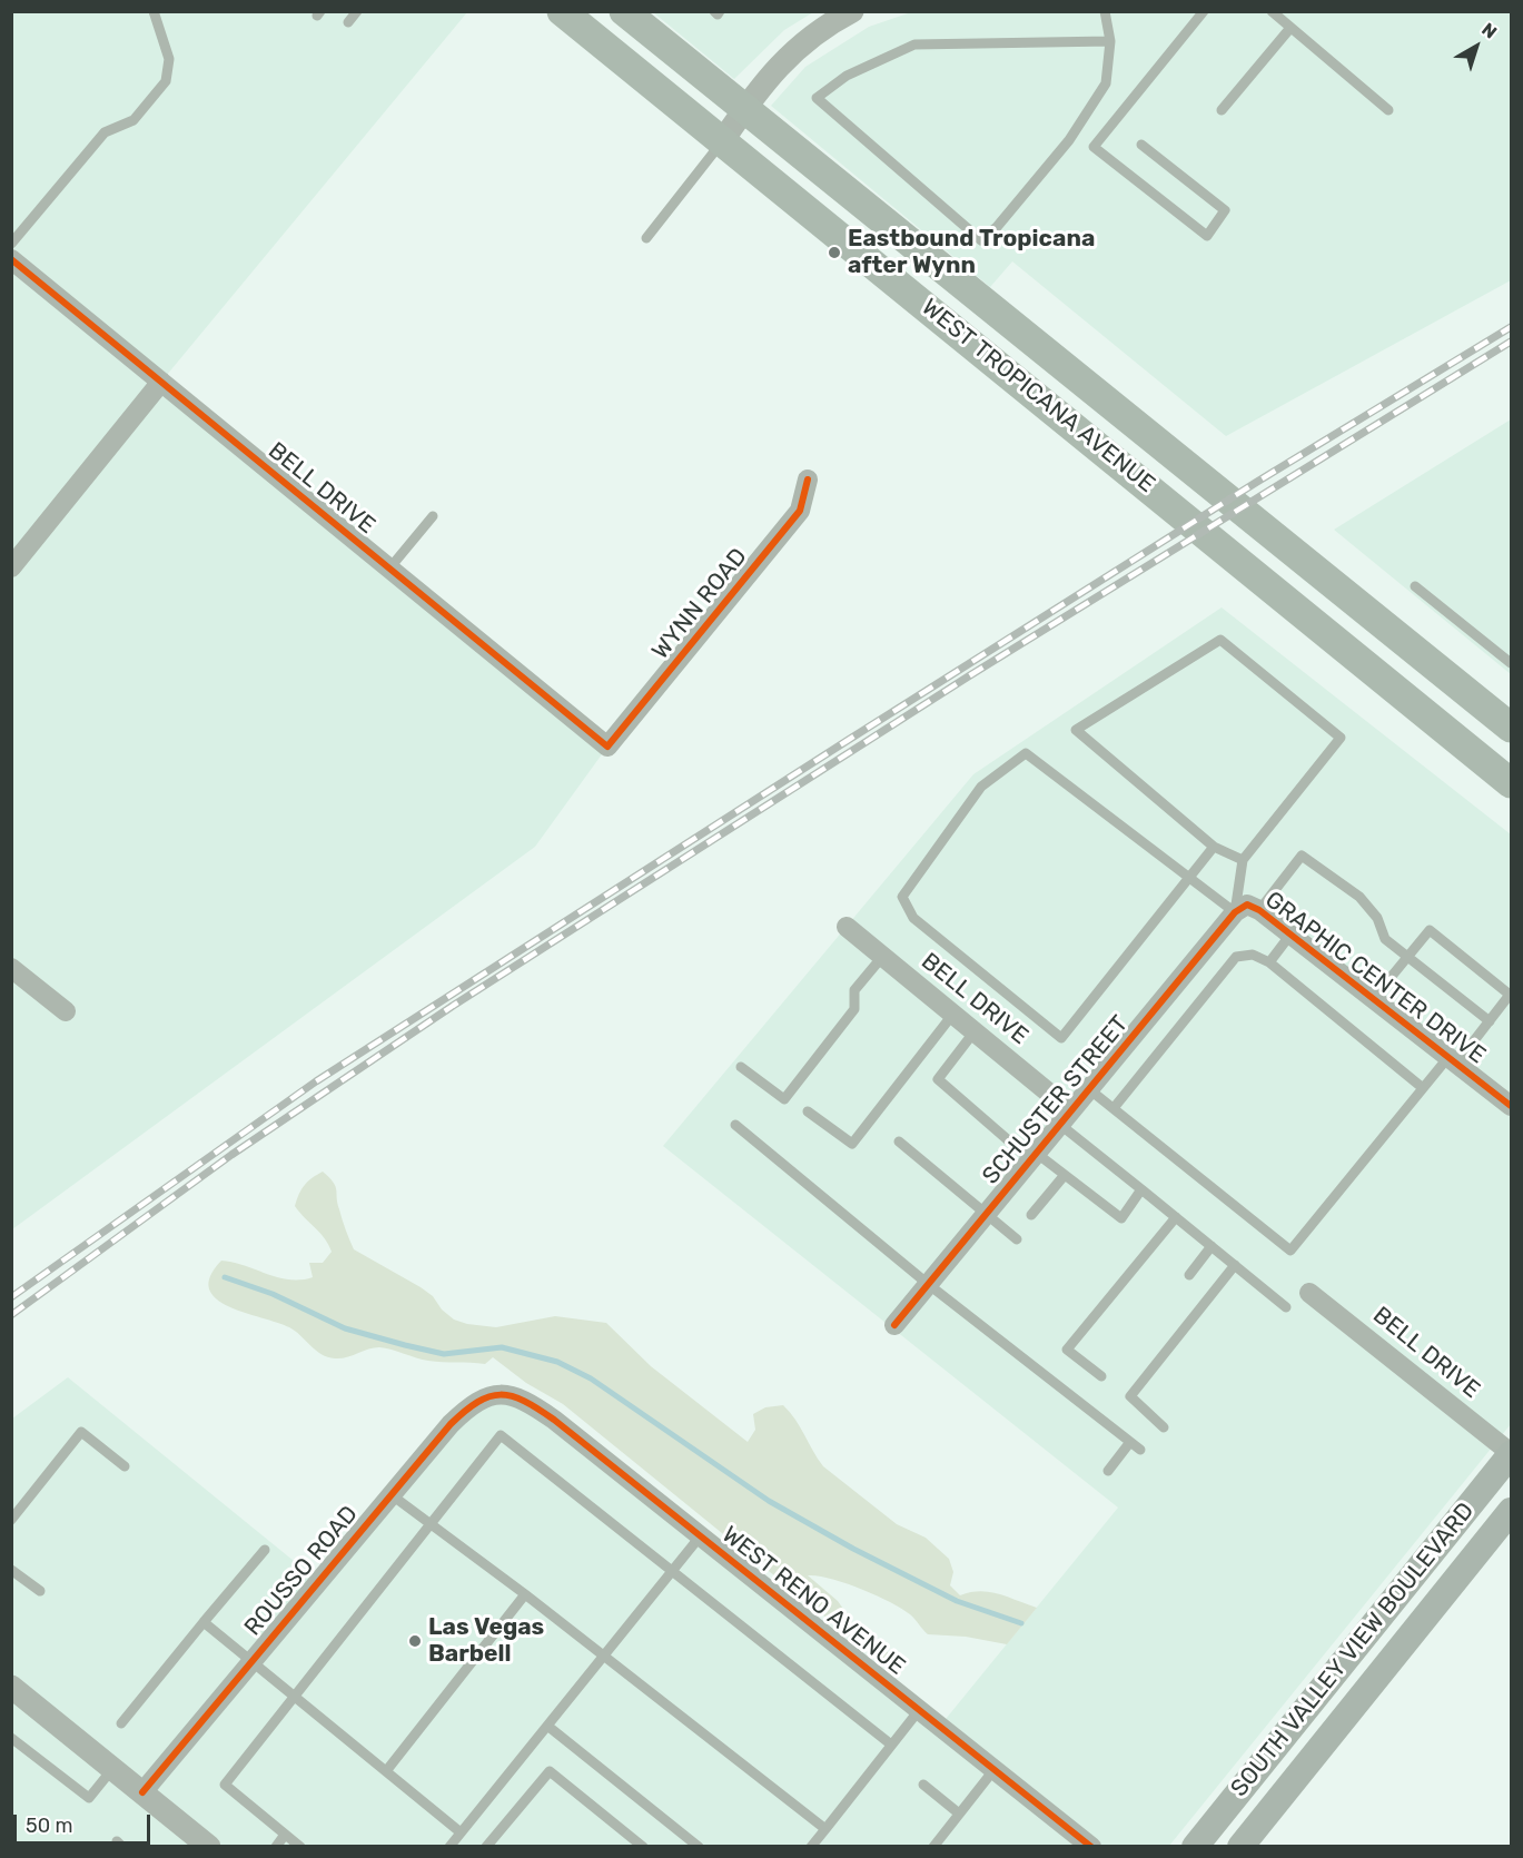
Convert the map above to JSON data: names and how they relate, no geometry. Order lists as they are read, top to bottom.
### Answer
{
  "streets": {
    "main road": ["WEST TROPICANA AVENUE", "SOUTH VALLEY VIEW BOULEVARD"],
    "street": [
      "BELL DRIVE",
      "WYNN ROAD",
      "GRAPHIC CENTER DRIVE",
      "SCHUSTER STREET",
      "ROUSSO ROAD",
      "WEST RENO AVENUE"
    ]
  },
  "crossings": [
    ["BELL DRIVE", "WYNN ROAD"],
    ["BELL DRIVE", "SCHUSTER STREET"],
    ["BELL DRIVE", "SOUTH VALLEY VIEW BOULEVARD"],
    ["GRAPHIC CENTER DRIVE", "SCHUSTER STREET"],
    ["ROUSSO ROAD", "WEST RENO AVENUE"]
  ],
  "places": ["Eastbound Tropicana after Wynn", "Las Vegas Barbell"],
  "scale_bar": "50 m",
  "north": "top right"
}
